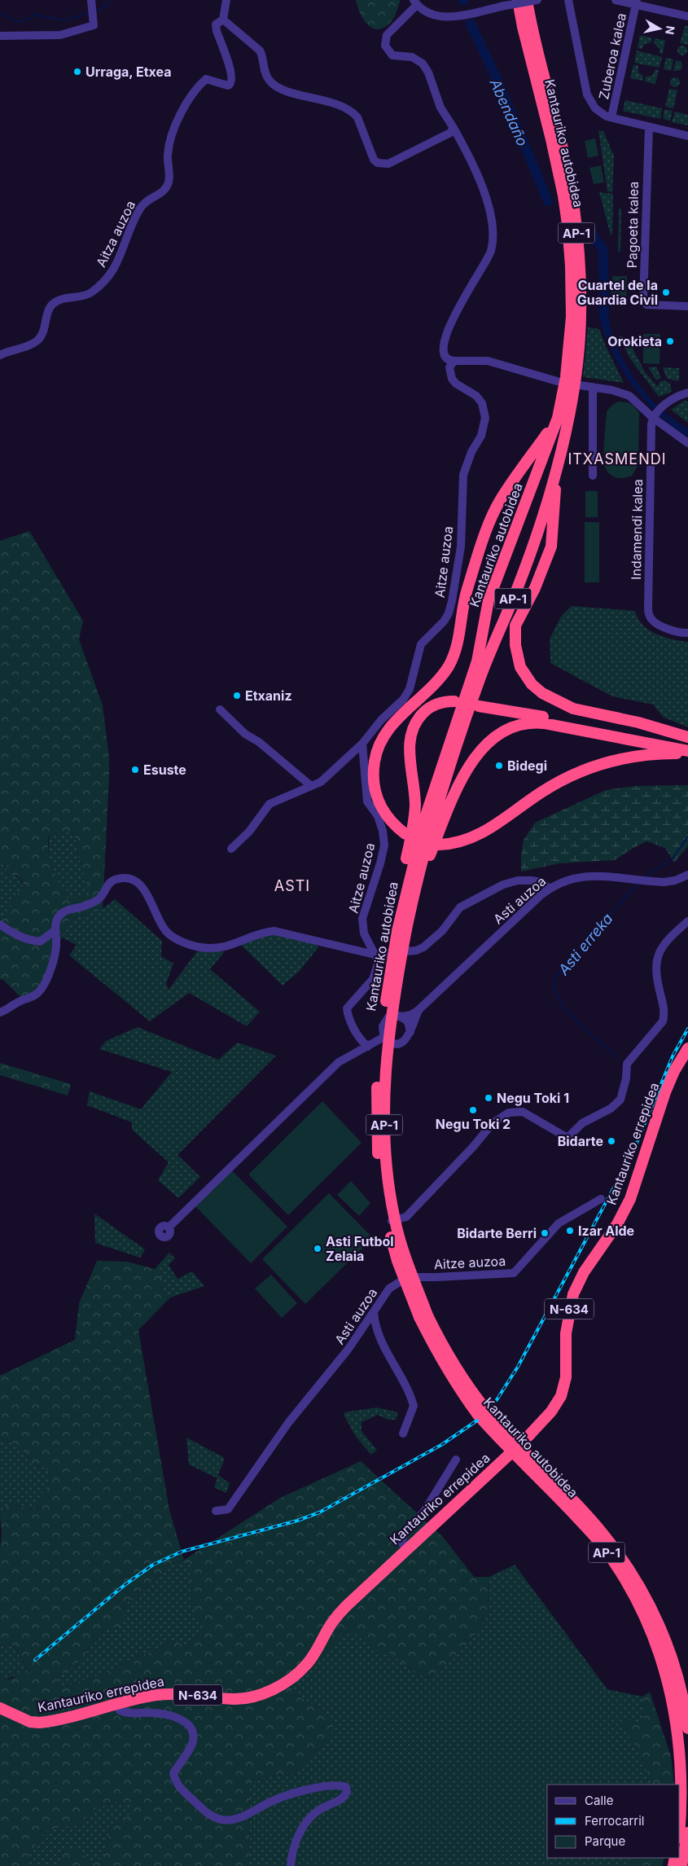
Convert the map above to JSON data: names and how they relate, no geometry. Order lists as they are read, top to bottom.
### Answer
{
  "streets": {
    "highway": [
      "Kantauriko autobidea",
      "AP-1",
      "Kantauriko errepidea",
      "N-634"
    ],
    "street": [
      "Zuberoa kalea",
      "Pagoeta kalea",
      "Aitza auzoa",
      "Indamendi kalea",
      "Aitze auzoa",
      "Asti auzoa"
    ]
  },
  "crossings": [
    ["Aitze auzoa", "Asti auzoa"]
  ],
  "districts": ["ITXASMENDI", "ASTI"],
  "water": ["Abendaño", "Asti erreka"],
  "places": [
    "Urraga, Etxea",
    "Cuartel de la Guardia Civil",
    "Orokieta",
    "Etxaniz",
    "Bidegi",
    "Esuste",
    "Negu Toki 1",
    "Negu Toki 2",
    "Bidarte",
    "Izar Alde",
    "Bidarte Berri",
    "Asti Futbol Zelaia"
  ],
  "legend": ["Calle", "Ferrocarril", "Parque"],
  "north": "right"
}
